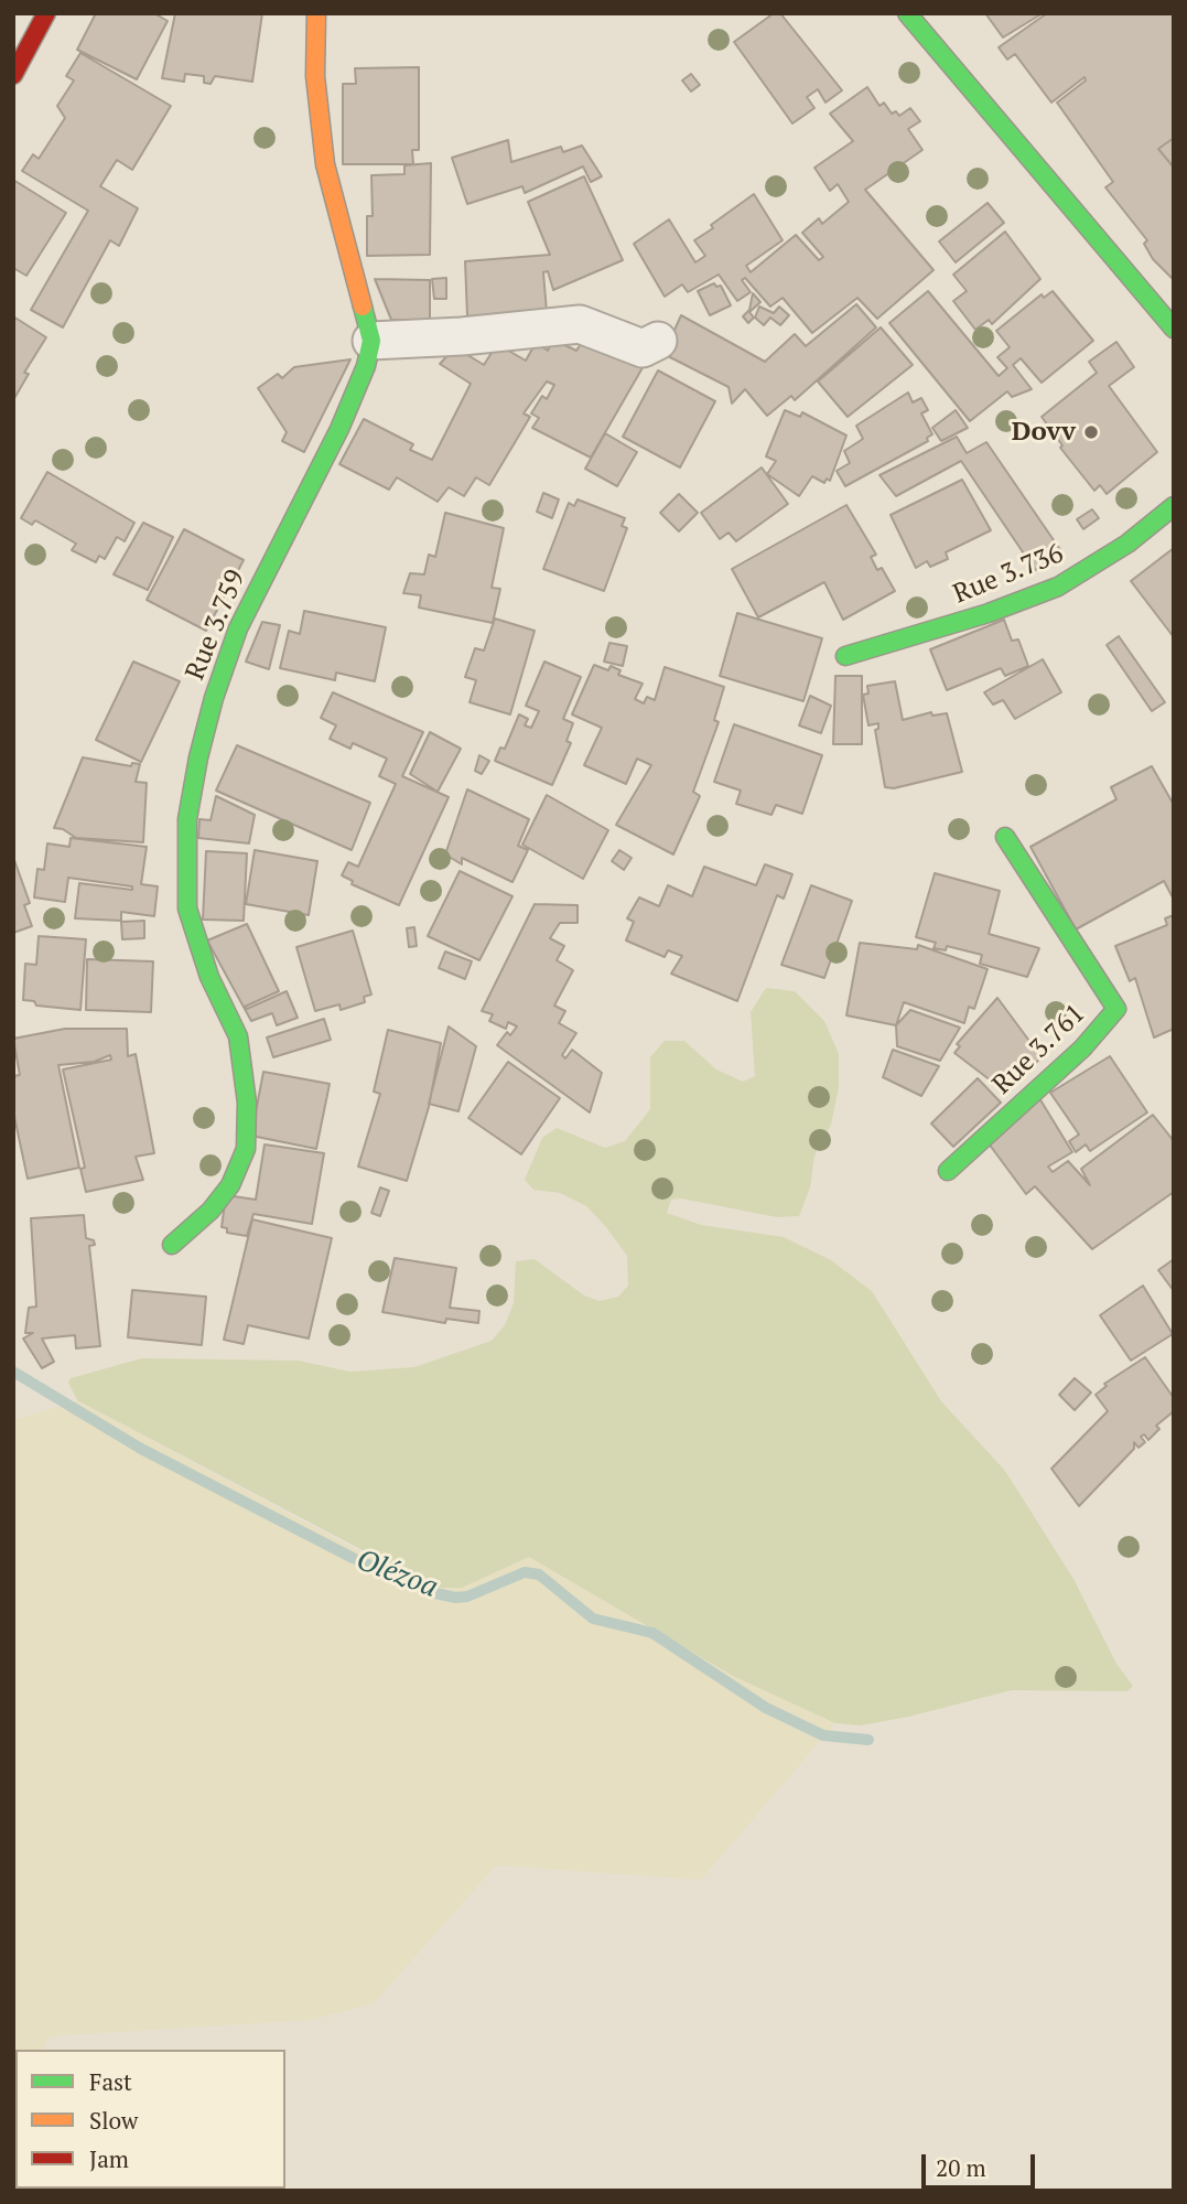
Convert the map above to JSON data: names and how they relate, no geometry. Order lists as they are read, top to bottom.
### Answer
{
  "streets": {
    "street": ["Rue 3.736", "Rue 3.759", "Rue 3.761"]
  },
  "water": ["Olézoa"],
  "places": ["Dovv"],
  "legend": ["Fast", "Slow", "Jam"],
  "scale_bar": "20 m"
}
